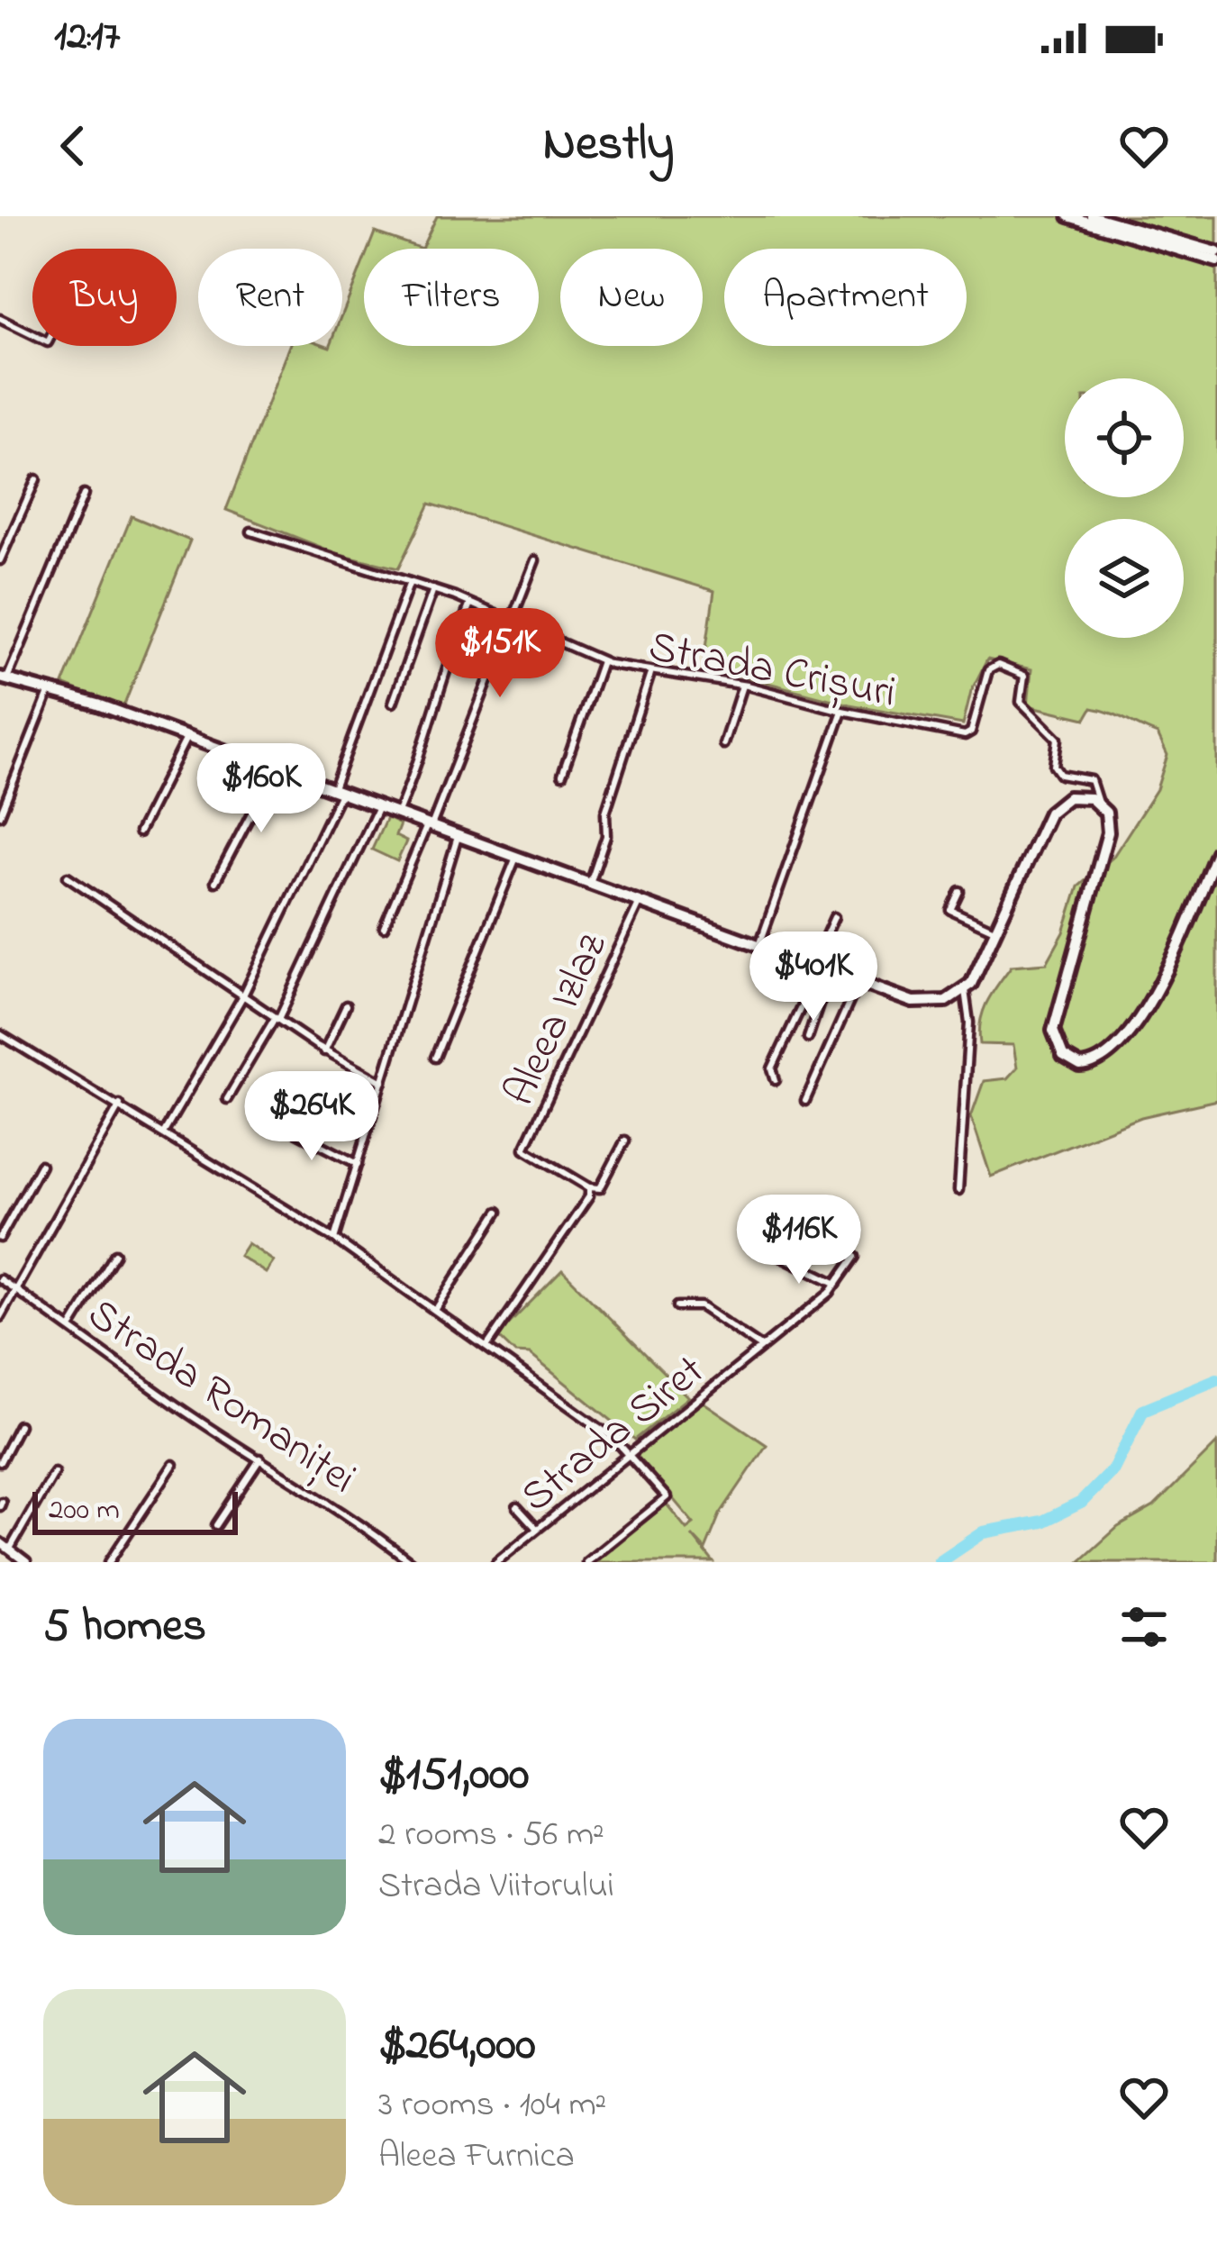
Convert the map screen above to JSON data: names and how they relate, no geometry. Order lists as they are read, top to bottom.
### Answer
{
  "streets": {
    "street": [
      "Strada Crișuri",
      "Aleea Izlaz",
      "Strada Romaniței",
      "Strada Siret"
    ]
  },
  "scale_bar": "200 m",
  "page": {
    "status": "12:17",
    "header": "Nestly",
    "chip": [
      "Buy",
      "Rent",
      "Filters",
      "New",
      "Apartment"
    ],
    "price": [
      "$151K",
      "$160K",
      "$401K",
      "$264K",
      "$116K"
    ],
    "scale": "200 m",
    "heading": "5 homes",
    "list": [
      {
        "name": "$151,000",
        "note": "2 rooms · 56 m² · Strada Viitorului"
      },
      {
        "name": "$264,000",
        "note": "3 rooms · 104 m² · Aleea Furnica"
      }
    ]
  }
}
